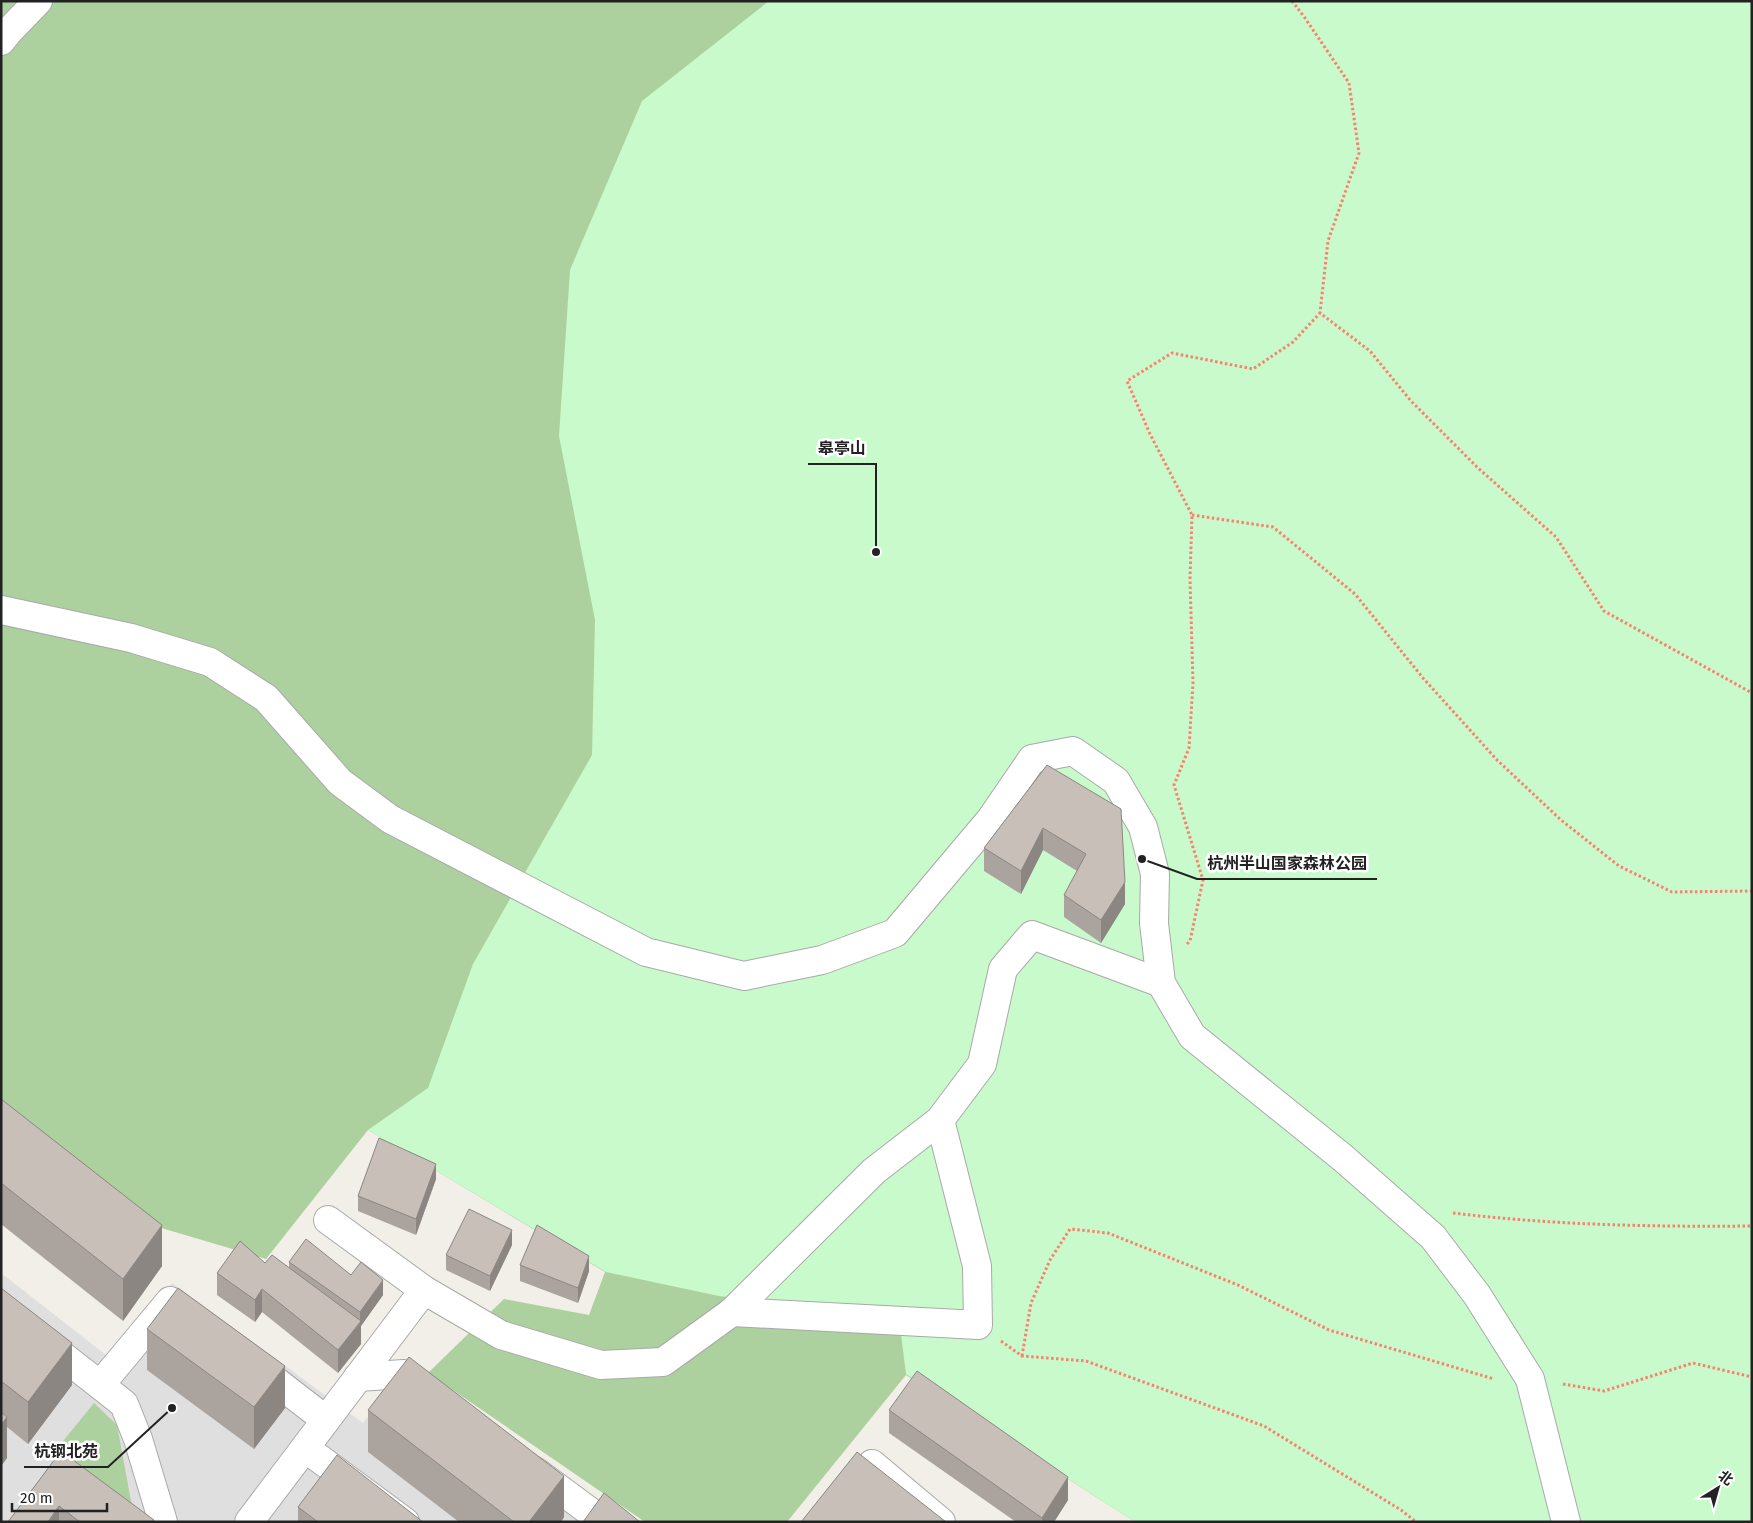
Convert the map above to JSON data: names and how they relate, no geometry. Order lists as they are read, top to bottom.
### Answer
{
  "places": ["皋亭山", "杭州半山国家森林公园", "杭钢北苑"],
  "scale_bar": "20 m",
  "north": "top right"
}
